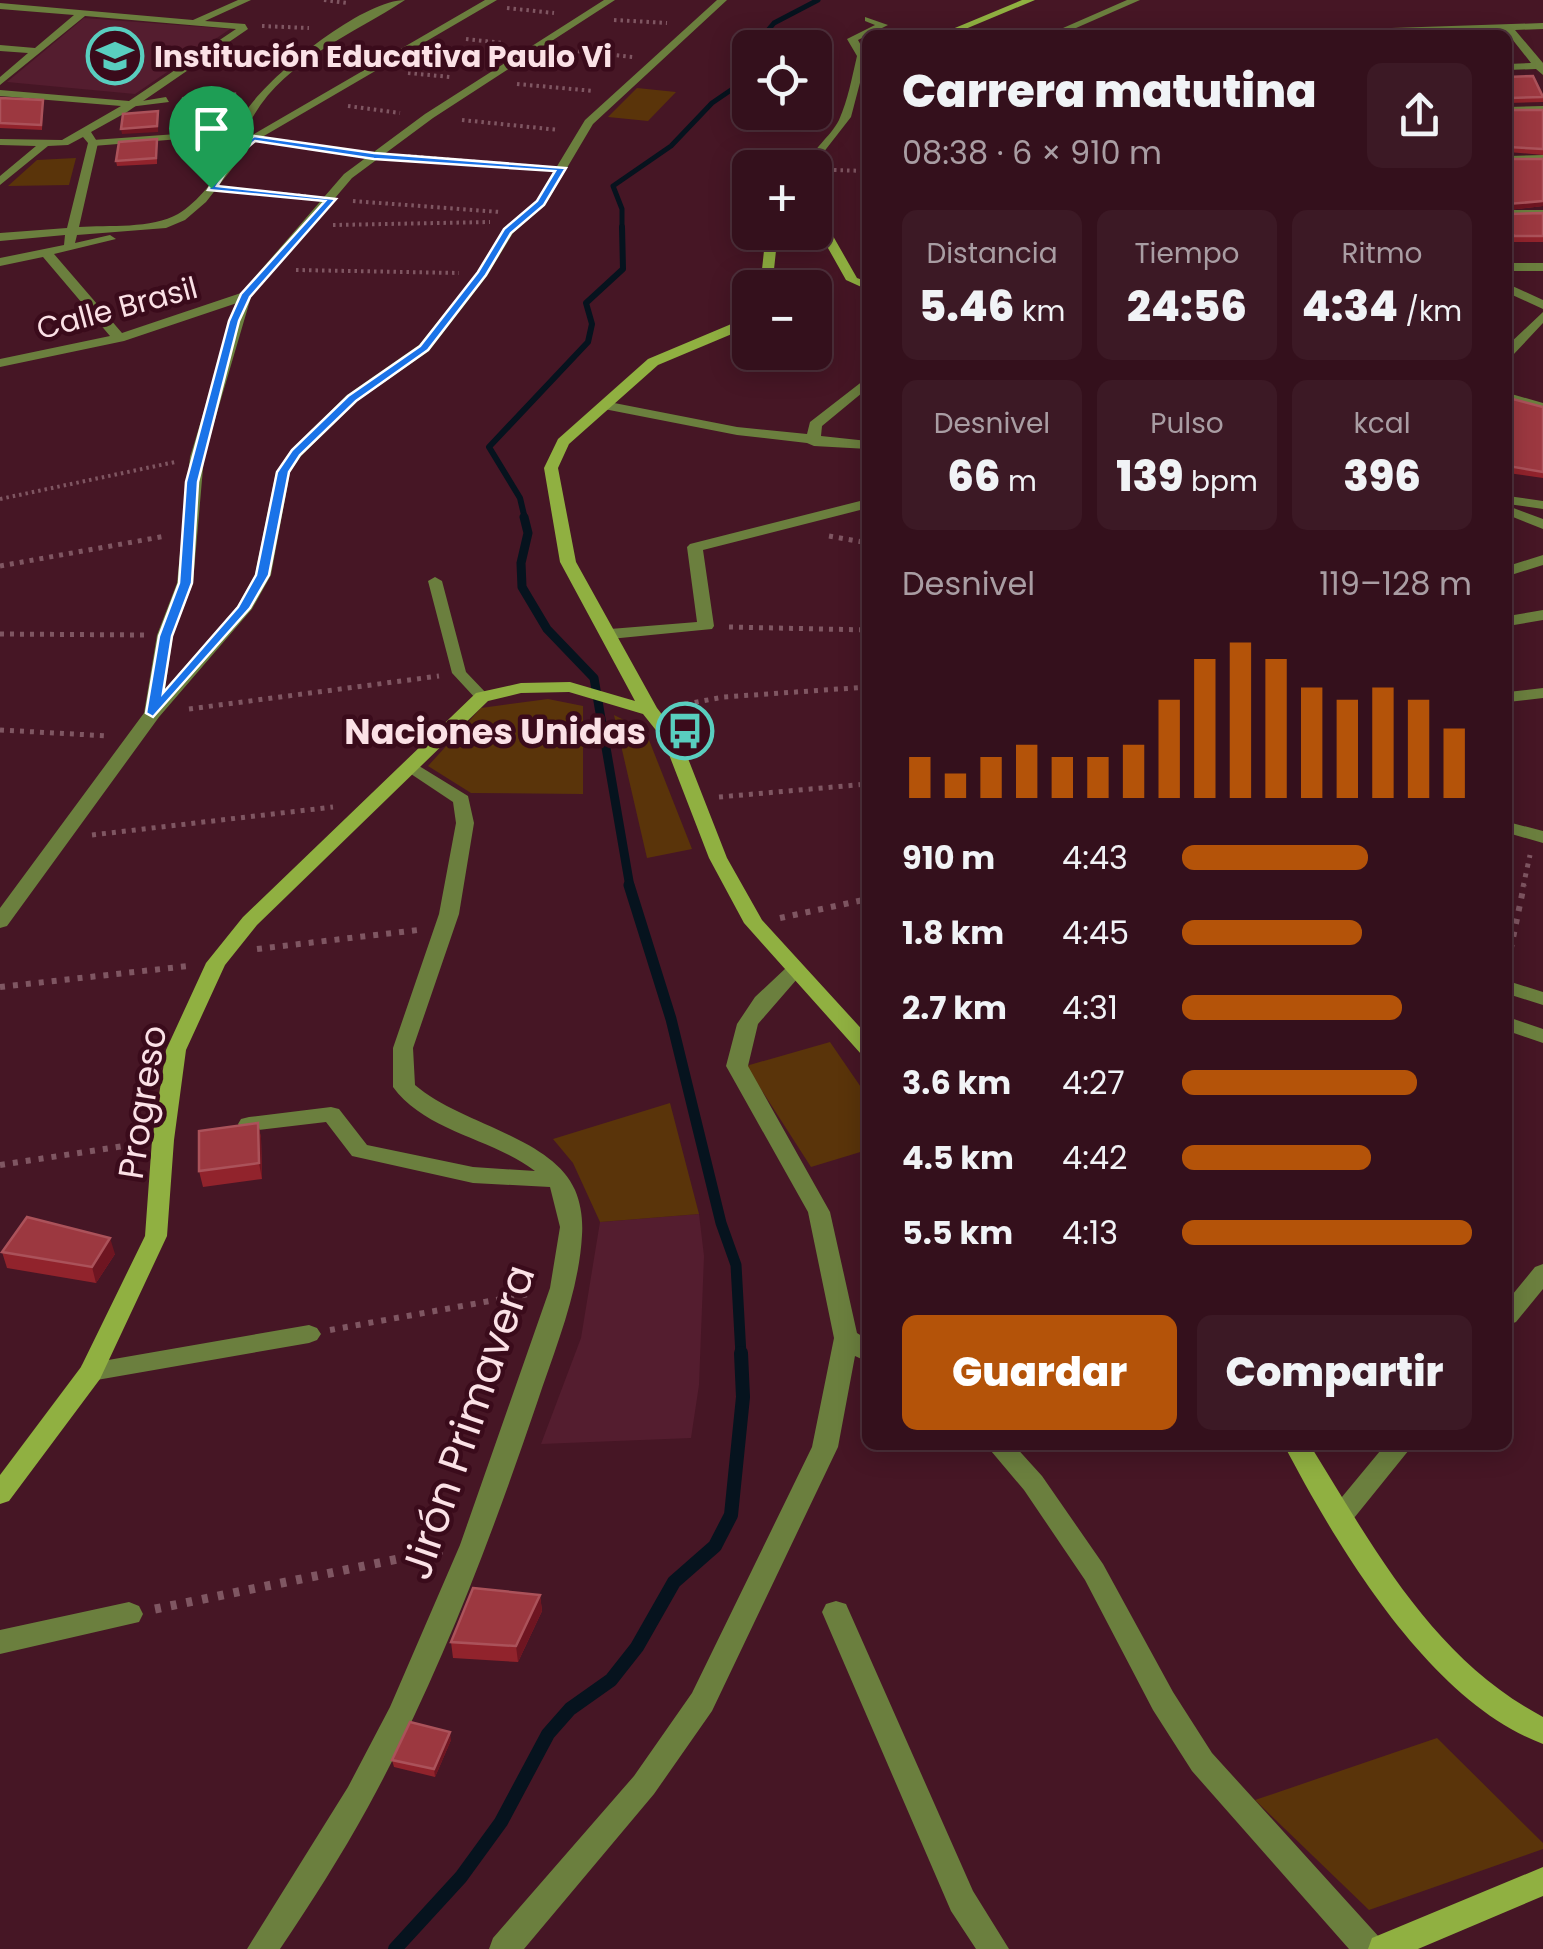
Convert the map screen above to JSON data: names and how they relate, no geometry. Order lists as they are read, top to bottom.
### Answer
{
  "streets": {
    "main road": ["Progreso"],
    "street": ["Calle Brasil", "Jirón Primavera"]
  },
  "places": {
    "school or university": ["Institución Educativa Paulo Vi"],
    "bus stop": ["Naciones Unidas"]
  },
  "page": {
    "map_buttons": ["+", "−"],
    "heading": ["Carrera matutina", "08:38 · 6 × 910 m"],
    "stats": [
      ["Distancia", "5.46 km"],
      ["Tiempo", "24:56"],
      ["Ritmo", "4:34 /km"],
      ["Desnivel", "66 m"],
      ["Pulso", "139 bpm"],
      ["kcal", "396"]
    ],
    "chart": ["Desnivel", "119–128 m"],
    "list": [
      {
        "name": "910 m",
        "note": "4:43"
      },
      {
        "name": "1.8 km",
        "note": "4:45"
      },
      {
        "name": "2.7 km",
        "note": "4:31"
      },
      {
        "name": "3.6 km",
        "note": "4:27"
      },
      {
        "name": "4.5 km",
        "note": "4:42"
      },
      {
        "name": "5.5 km",
        "note": "4:13"
      }
    ],
    "buttons": ["Guardar", "Compartir"]
  }
}
